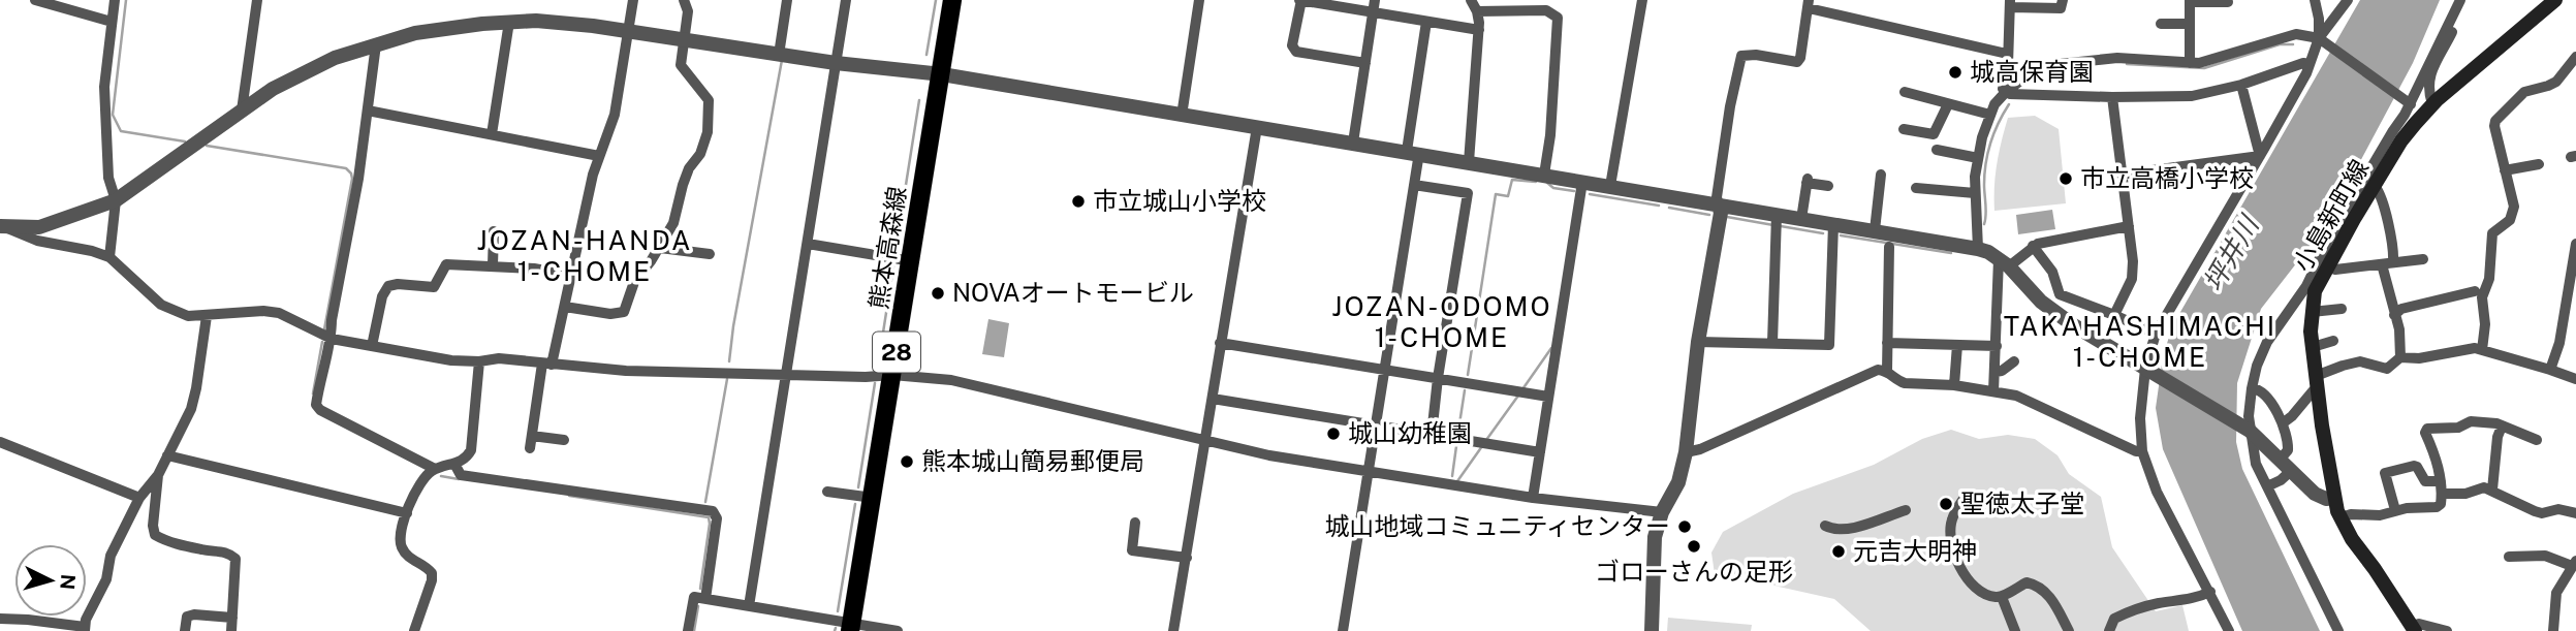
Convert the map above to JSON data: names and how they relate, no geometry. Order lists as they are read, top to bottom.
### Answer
{
  "streets": {
    "main road": ["小島新町線", "熊本高森線", "28"]
  },
  "districts": ["JOZAN-HANDA 1-CHOME", "JOZAN-ODOMO 1-CHOME", "TAKAHASHIMACHI 1-CHOME"],
  "water": ["坪井川"],
  "places": [
    "城高保育園",
    "市立高橋小学校",
    "市立城山小学校",
    "NOVAオートモービル",
    "城山幼稚園",
    "熊本城山簡易郵便局",
    "聖徳太子堂",
    "城山地域コミュニティセンター",
    "ゴローさんの足形",
    "元吉大明神"
  ],
  "north": "right"
}
